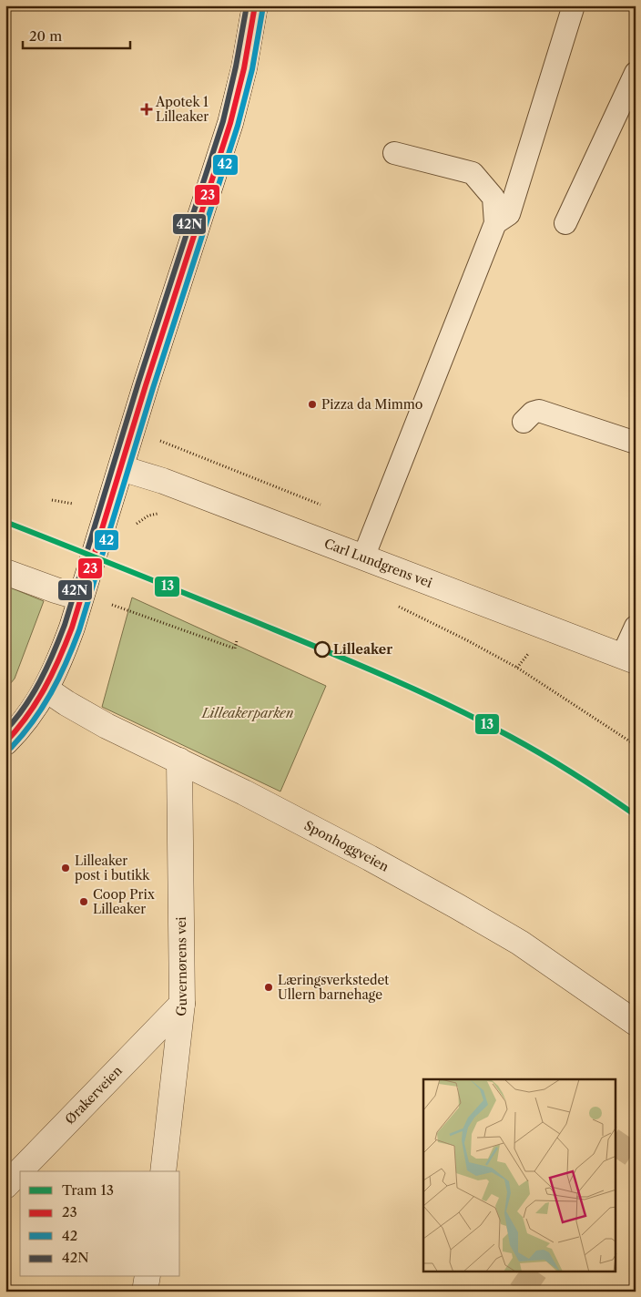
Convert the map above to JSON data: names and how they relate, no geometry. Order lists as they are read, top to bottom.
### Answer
{
  "streets": {
    "street": [
      "Carl Lundgrens vei",
      "Sponhoggveien",
      "Guvernørens vei",
      "Ørakerveien"
    ]
  },
  "crossings": [
    ["Sponhoggveien", "Guvernørens vei"],
    ["Guvernørens vei", "Ørakerveien"]
  ],
  "parks": ["Lilleakerparken"],
  "places": {
    "health": ["Apotek 1 Lilleaker"],
    "other": [
      "Pizza da Mimmo",
      "Lilleaker",
      "Lilleaker post i butikk",
      "Coop Prix Lilleaker",
      "Læringsverkstedet Ullern barnehage"
    ]
  },
  "lines": [
    "transit line 23",
    "transit line 42N",
    "transit line 42",
    "tram line 13"
  ],
  "legend": [
    "Tram 13",
    "23",
    "42",
    "42N"
  ],
  "scale_bar": "20 m"
}
